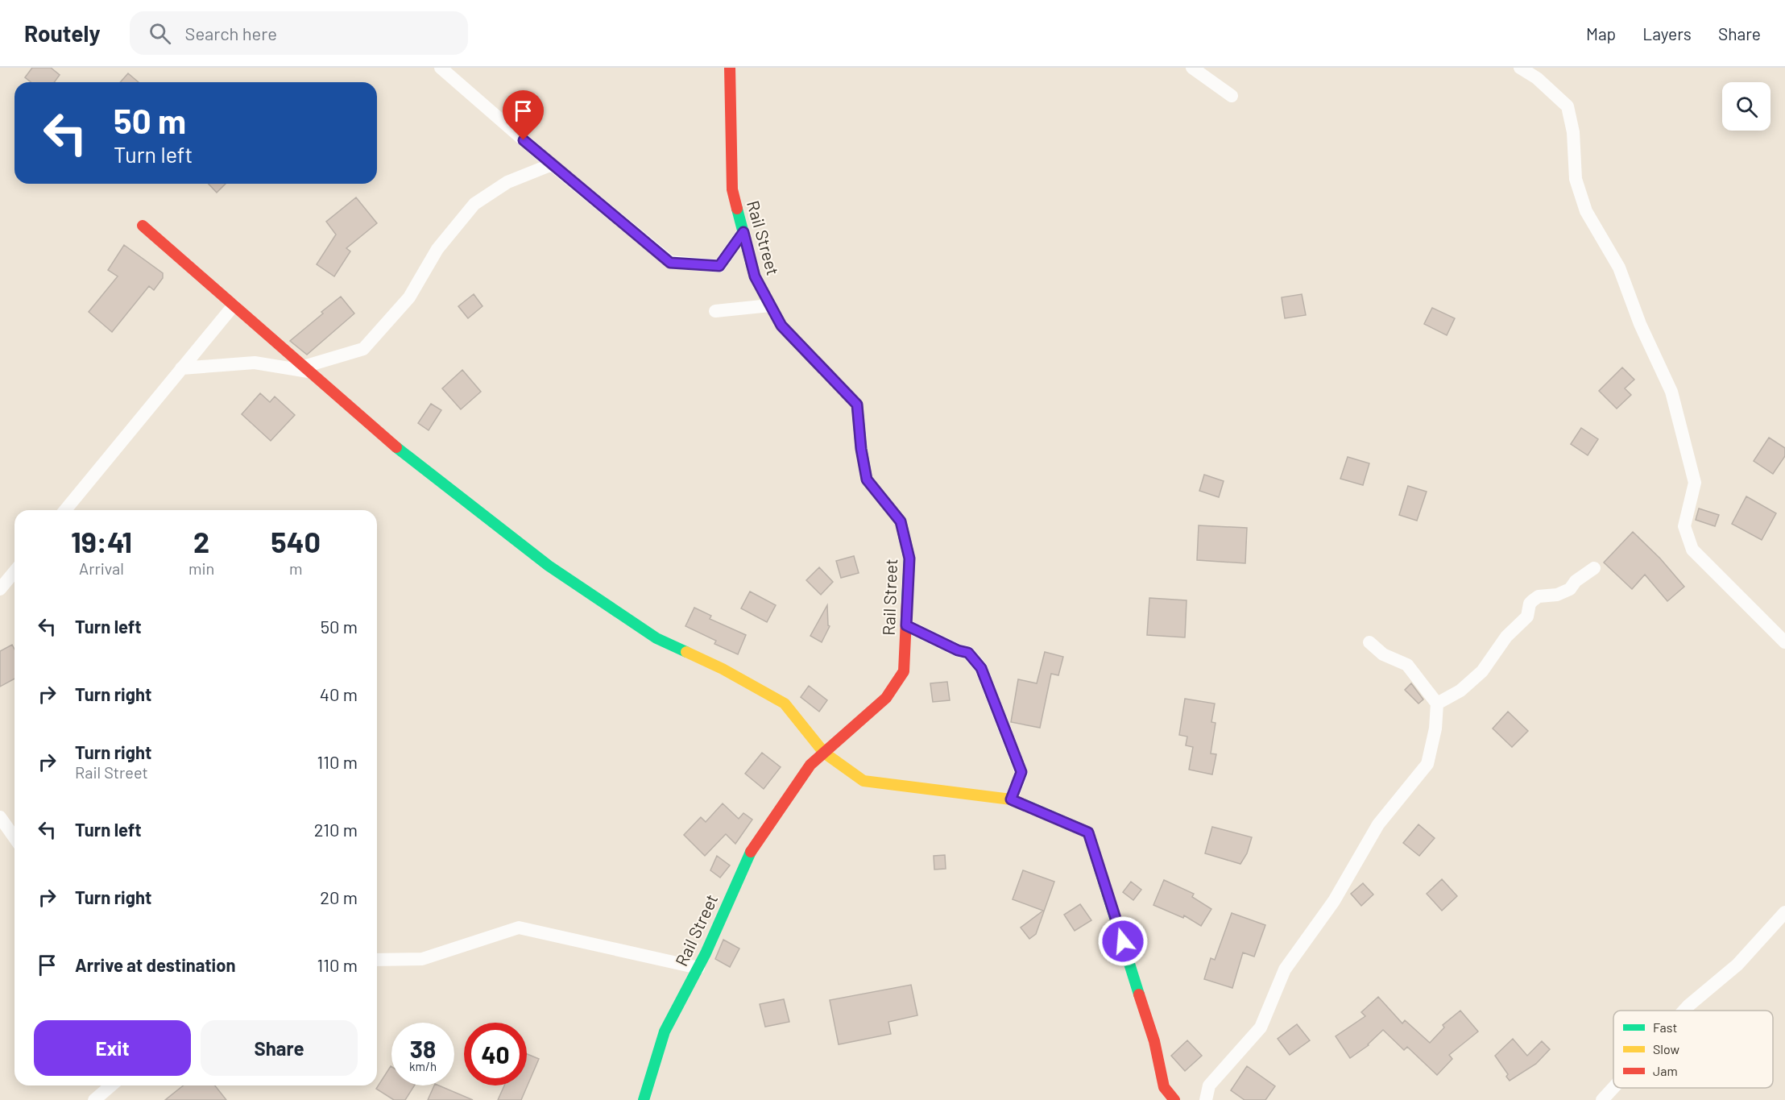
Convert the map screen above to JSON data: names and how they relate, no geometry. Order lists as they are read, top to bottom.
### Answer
{
  "streets": {
    "street": ["Rail Street"]
  },
  "legend": ["Fast", "Slow", "Jam"],
  "page": {
    "header": "Routely",
    "search": "Search here",
    "nav": ["Map", "Layers", "Share"],
    "turn": ["50 m", "Turn left"],
    "eta": [
      "19:41",
      "Arrival",
      "2",
      "min",
      "540",
      "m"
    ],
    "list": [
      {
        "name": "Turn left",
        "value": "50 m"
      },
      {
        "name": "Turn right",
        "value": "40 m"
      },
      {
        "name": "Turn right",
        "note": "Rail Street",
        "value": "110 m"
      },
      {
        "name": "Turn left",
        "value": "210 m"
      },
      {
        "name": "Turn right",
        "value": "20 m"
      },
      {
        "name": "Arrive at destination",
        "value": "110 m"
      }
    ],
    "buttons": ["Exit", "Share"],
    "speed": "38 km/h",
    "limit": "40"
  }
}
